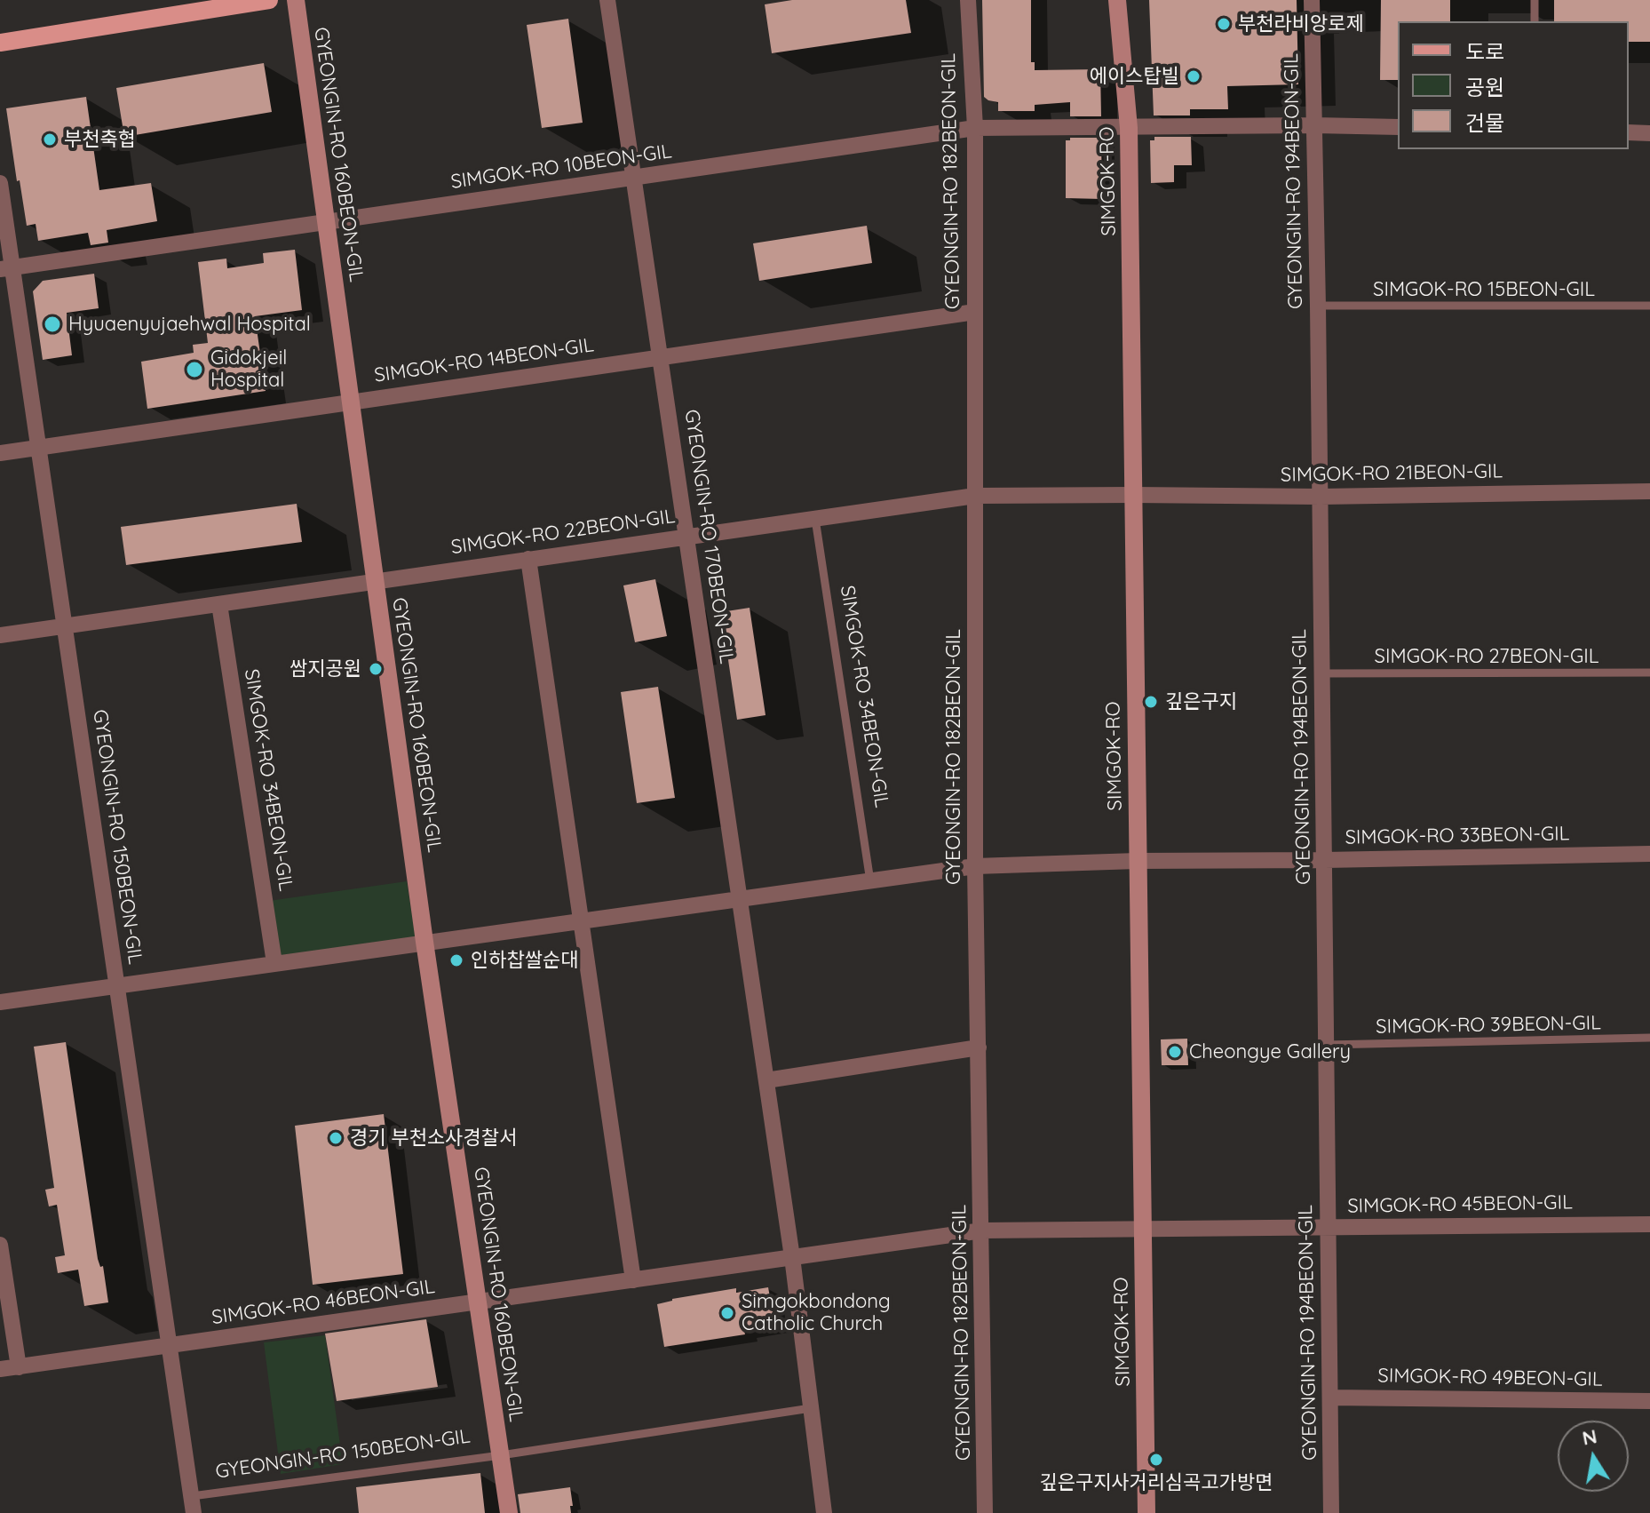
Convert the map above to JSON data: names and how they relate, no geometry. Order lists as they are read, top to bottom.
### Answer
{
  "streets": {
    "street": [
      "GYEONGIN-RO 160BEON-GIL",
      "SIMGOK-RO 10BEON-GIL",
      "GYEONGIN-RO 182BEON-GIL",
      "SIMGOK-RO",
      "GYEONGIN-RO 194BEON-GIL",
      "SIMGOK-RO 14BEON-GIL",
      "SIMGOK-RO 21BEON-GIL",
      "SIMGOK-RO 22BEON-GIL",
      "GYEONGIN-RO 170BEON-GIL",
      "SIMGOK-RO 34BEON-GIL",
      "SIMGOK-RO 33BEON-GIL",
      "GYEONGIN-RO 150BEON-GIL",
      "SIMGOK-RO 45BEON-GIL",
      "SIMGOK-RO 46BEON-GIL",
      "SIMGOK-RO 49BEON-GIL"
    ],
    "lane": ["SIMGOK-RO 15BEON-GIL", "SIMGOK-RO 27BEON-GIL", "SIMGOK-RO 39BEON-GIL"]
  },
  "crossings": [
    ["GYEONGIN-RO 160BEON-GIL", "SIMGOK-RO 10BEON-GIL"],
    ["GYEONGIN-RO 160BEON-GIL", "SIMGOK-RO 14BEON-GIL"],
    ["GYEONGIN-RO 160BEON-GIL", "SIMGOK-RO 22BEON-GIL"],
    ["GYEONGIN-RO 160BEON-GIL", "GYEONGIN-RO 150BEON-GIL"],
    ["GYEONGIN-RO 160BEON-GIL", "SIMGOK-RO 46BEON-GIL"],
    ["SIMGOK-RO 10BEON-GIL", "GYEONGIN-RO 182BEON-GIL"],
    ["SIMGOK-RO 10BEON-GIL", "SIMGOK-RO"],
    ["SIMGOK-RO 10BEON-GIL", "GYEONGIN-RO 194BEON-GIL"],
    ["SIMGOK-RO 10BEON-GIL", "GYEONGIN-RO 170BEON-GIL"],
    ["SIMGOK-RO 10BEON-GIL", "GYEONGIN-RO 150BEON-GIL"],
    ["GYEONGIN-RO 182BEON-GIL", "SIMGOK-RO 14BEON-GIL"],
    ["GYEONGIN-RO 182BEON-GIL", "SIMGOK-RO 22BEON-GIL"],
    ["GYEONGIN-RO 182BEON-GIL", "SIMGOK-RO 46BEON-GIL"],
    ["SIMGOK-RO", "SIMGOK-RO 21BEON-GIL"],
    ["SIMGOK-RO", "SIMGOK-RO 22BEON-GIL"],
    ["SIMGOK-RO", "SIMGOK-RO 33BEON-GIL"],
    ["SIMGOK-RO", "SIMGOK-RO 45BEON-GIL"],
    ["SIMGOK-RO", "SIMGOK-RO 46BEON-GIL"],
    ["GYEONGIN-RO 194BEON-GIL", "SIMGOK-RO 15BEON-GIL"],
    ["GYEONGIN-RO 194BEON-GIL", "SIMGOK-RO 21BEON-GIL"],
    ["GYEONGIN-RO 194BEON-GIL", "SIMGOK-RO 27BEON-GIL"],
    ["GYEONGIN-RO 194BEON-GIL", "SIMGOK-RO 33BEON-GIL"],
    ["GYEONGIN-RO 194BEON-GIL", "SIMGOK-RO 39BEON-GIL"],
    ["GYEONGIN-RO 194BEON-GIL", "SIMGOK-RO 45BEON-GIL"],
    ["GYEONGIN-RO 194BEON-GIL", "SIMGOK-RO 49BEON-GIL"],
    ["SIMGOK-RO 14BEON-GIL", "GYEONGIN-RO 170BEON-GIL"],
    ["SIMGOK-RO 14BEON-GIL", "GYEONGIN-RO 150BEON-GIL"],
    ["SIMGOK-RO 21BEON-GIL", "SIMGOK-RO 22BEON-GIL"],
    ["SIMGOK-RO 22BEON-GIL", "GYEONGIN-RO 170BEON-GIL"],
    ["SIMGOK-RO 22BEON-GIL", "SIMGOK-RO 34BEON-GIL"],
    ["SIMGOK-RO 22BEON-GIL", "GYEONGIN-RO 150BEON-GIL"],
    ["GYEONGIN-RO 170BEON-GIL", "SIMGOK-RO 46BEON-GIL"],
    ["GYEONGIN-RO 150BEON-GIL", "SIMGOK-RO 46BEON-GIL"],
    ["SIMGOK-RO 45BEON-GIL", "SIMGOK-RO 46BEON-GIL"]
  ],
  "places": [
    "부천라비앙로제",
    "에이스탑빌",
    "부천축협",
    "Hyuaenyujaehwal Hospital",
    "Gidokjeil Hospital",
    "쌈지공원",
    "깊은구지",
    "인하찹쌀순대",
    "Cheongye Gallery",
    "경기 부천소사경찰서",
    "Simgokbondong Catholic Church",
    "깊은구지사거리심곡고가방면"
  ],
  "legend": ["도로", "공원", "건물"],
  "north": "top"
}
